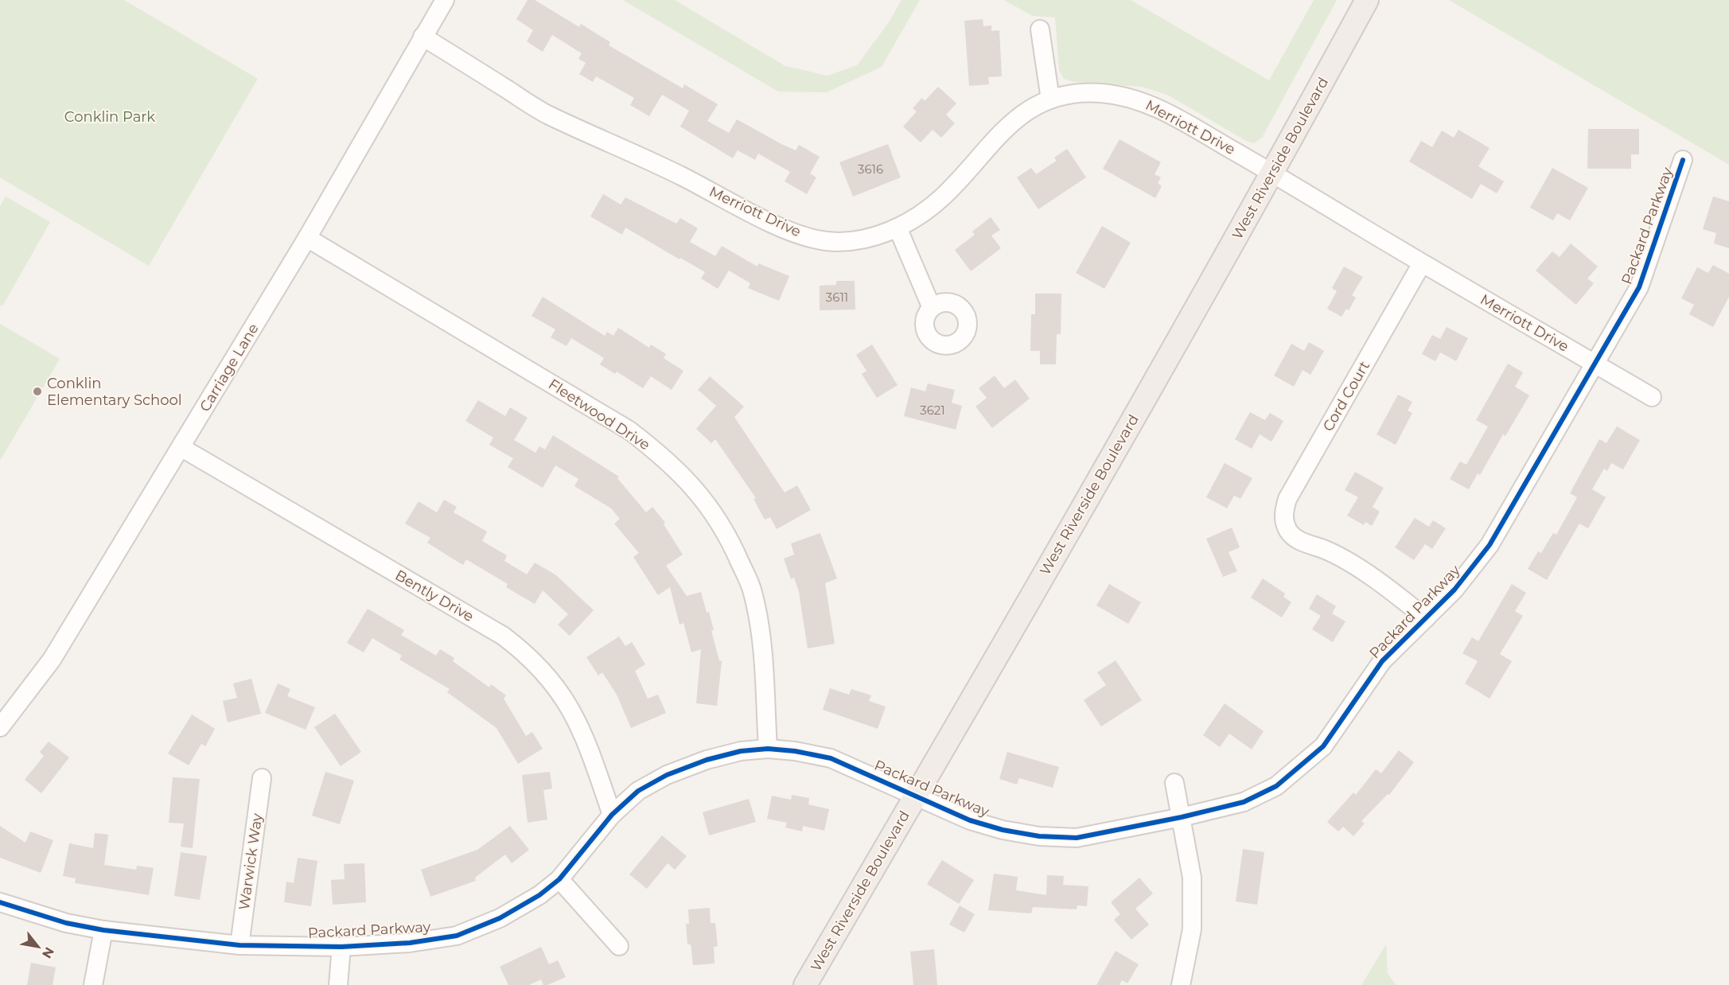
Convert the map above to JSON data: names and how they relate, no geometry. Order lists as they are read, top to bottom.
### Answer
{
  "streets": {
    "main road": ["West Riverside Boulevard"],
    "street": [
      "Merriott Drive",
      "Packard Parkway",
      "Carriage Lane",
      "Cord Court",
      "Fleetwood Drive",
      "Bently Drive",
      "Warwick Way"
    ]
  },
  "crossings": [
    ["Merriott Drive", "West Riverside Boulevard"],
    ["Merriott Drive", "Packard Parkway"],
    ["Merriott Drive", "Carriage Lane"],
    ["Merriott Drive", "Cord Court"],
    ["West Riverside Boulevard", "Packard Parkway"],
    ["Packard Parkway", "Cord Court"],
    ["Packard Parkway", "Fleetwood Drive"],
    ["Packard Parkway", "Bently Drive"],
    ["Packard Parkway", "Warwick Way"],
    ["Carriage Lane", "Fleetwood Drive"],
    ["Carriage Lane", "Bently Drive"]
  ],
  "parks": ["Conklin Park"],
  "places": ["Conklin Elementary School"],
  "house_numbers": ["3616", "3611", "3621"],
  "north": "bottom right"
}
